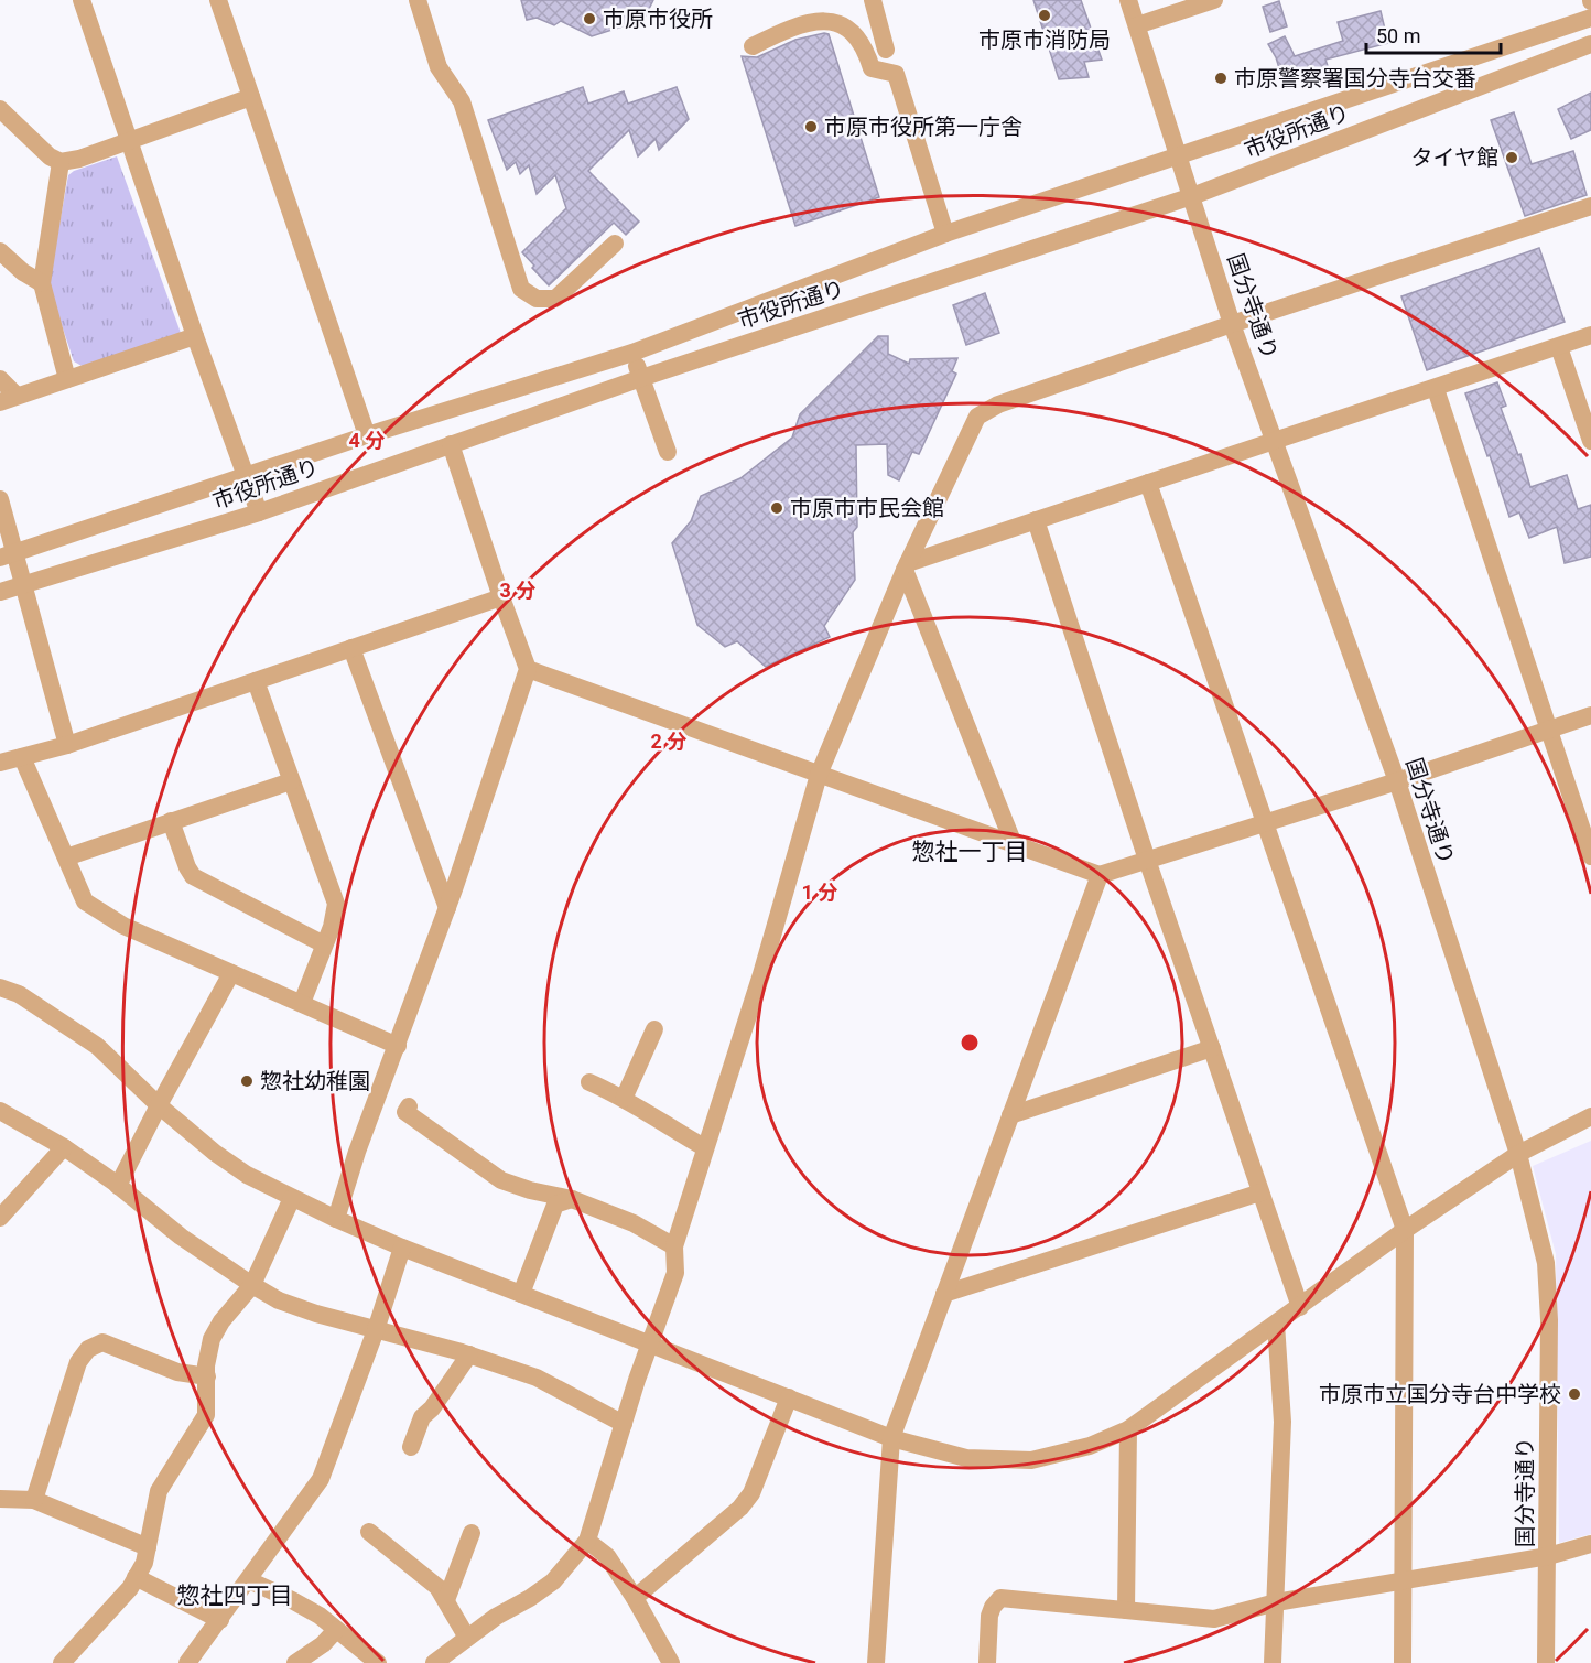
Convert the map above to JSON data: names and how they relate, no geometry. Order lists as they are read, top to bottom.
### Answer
{
  "streets": {
    "street": ["市役所通り", "国分寺通り"]
  },
  "crossings": [
    ["市役所通り", "国分寺通り"]
  ],
  "districts": ["惣社一丁目", "惣社四丁目"],
  "places": [
    "市原市消防局",
    "市原市役所",
    "市原警察署国分寺台交番",
    "市原市役所第一庁舎",
    "タイヤ館",
    "市原市市民会館",
    "惣社幼稚園",
    "市原市立国分寺台中学校"
  ],
  "scale_bar": "50 m",
  "rings": [
    "4 分",
    "3 分",
    "2 分",
    "1 分"
  ]
}
